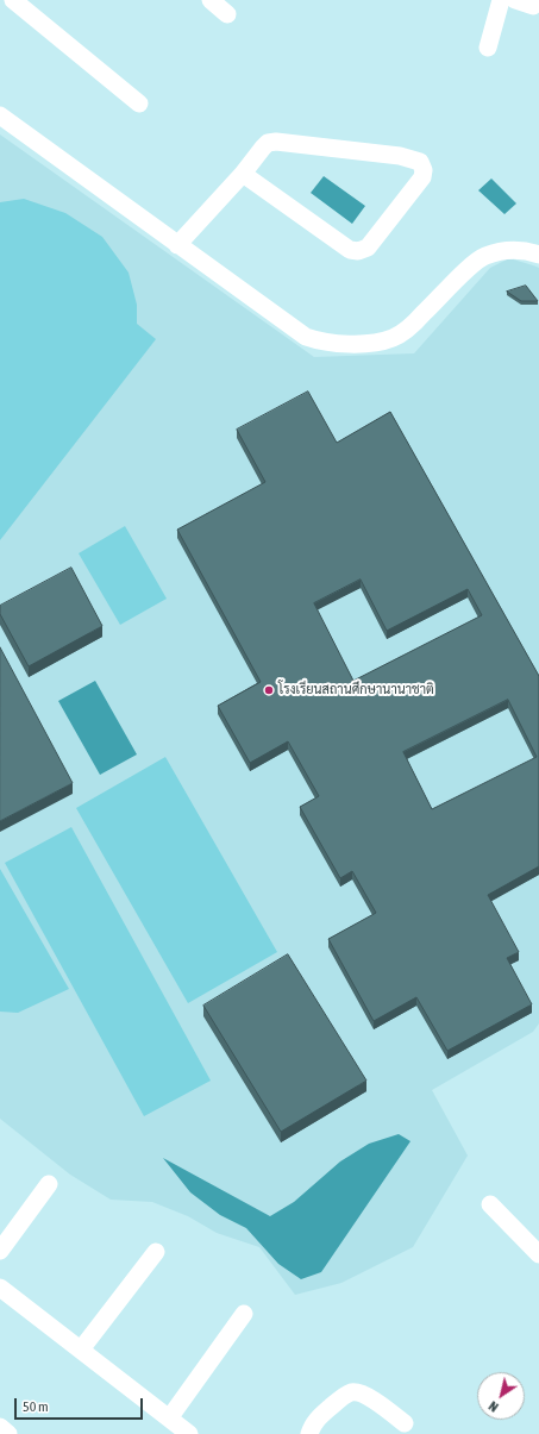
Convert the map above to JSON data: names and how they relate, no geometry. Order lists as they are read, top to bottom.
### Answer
{
  "places": ["โรงเรียนสถานศึกษานานาชาติ"],
  "scale_bar": "50 m",
  "north": "bottom left"
}
